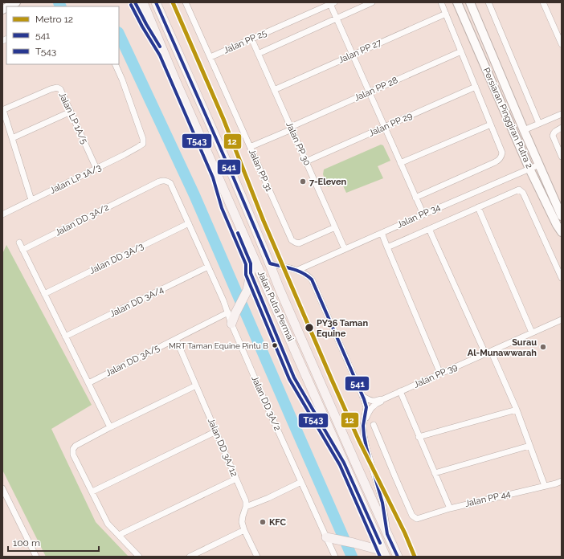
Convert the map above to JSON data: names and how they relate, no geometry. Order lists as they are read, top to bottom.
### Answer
{
  "streets": {
    "main road": ["Jalan Putra Permai"],
    "street": [
      "Jalan PP 25",
      "Jalan PP 27",
      "Jalan PP 28",
      "Jalan LP 1A/5",
      "Persiaran Pinggiran Putra 2",
      "Jalan PP 29",
      "Jalan PP 30",
      "Jalan PP 31",
      "Jalan LP 1A/3",
      "Jalan PP 34",
      "Jalan DD 3A/2",
      "Jalan DD 3A/3",
      "Jalan DD 3A/4",
      "Jalan DD 3A/5",
      "Jalan PP 39",
      "Jalan DD 3A/12",
      "Jalan PP 44"
    ]
  },
  "crossings": [
    ["Jalan PP 25", "Jalan PP 30"],
    ["Jalan PP 25", "Jalan PP 31"],
    ["Jalan PP 27", "Jalan PP 30"],
    ["Jalan PP 28", "Jalan PP 30"],
    ["Jalan PP 28", "Jalan PP 31"],
    ["Jalan LP 1A/5", "Jalan LP 1A/3"],
    ["Persiaran Pinggiran Putra 2", "Jalan PP 34"],
    ["Jalan PP 29", "Jalan PP 30"],
    ["Jalan PP 30", "Jalan PP 31"],
    ["Jalan PP 30", "Jalan PP 34"],
    ["Jalan DD 3A/2", "Jalan DD 3A/3"],
    ["Jalan DD 3A/5", "Jalan DD 3A/12"]
  ],
  "places": [
    "7-Eleven",
    "PY36 Taman Equine",
    "MRT Taman Equine Pintu B",
    "Surau Al-Munawwarah",
    "KFC"
  ],
  "lines": ["metro line 12", "transit line 541", "transit line T543"],
  "legend": ["Metro 12", "541", "T543"],
  "scale_bar": "100 m"
}
